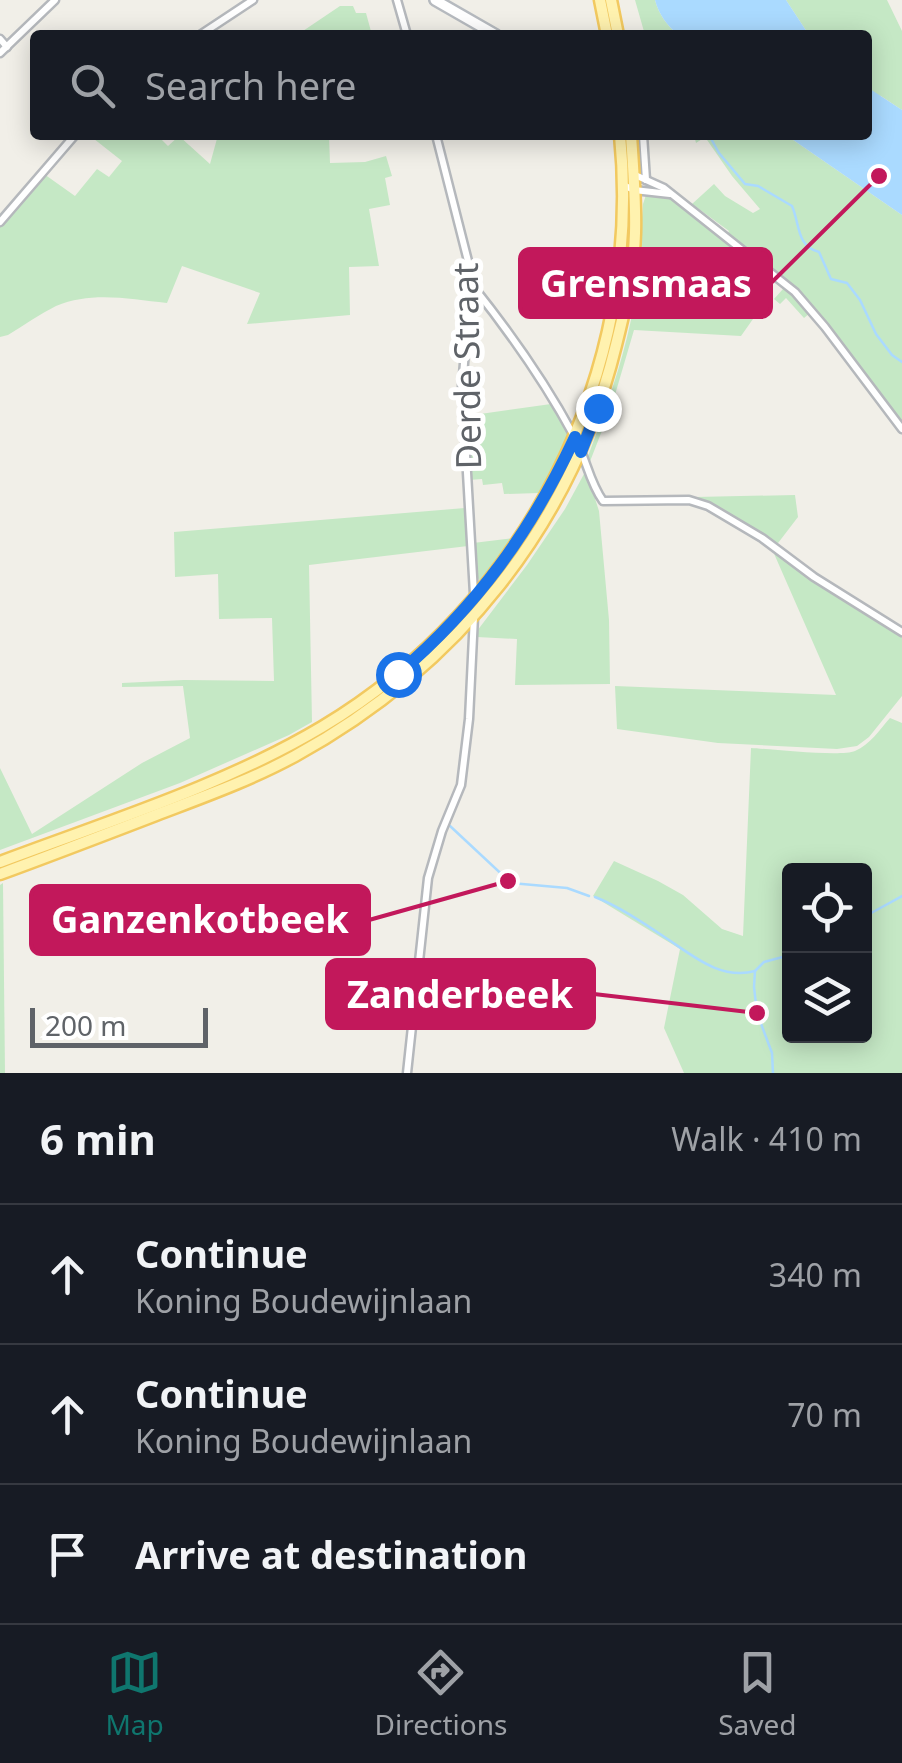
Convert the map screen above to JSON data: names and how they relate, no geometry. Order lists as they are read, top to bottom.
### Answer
{
  "streets": {
    "street": ["Derde Straat"]
  },
  "places": ["Grensmaas", "Ganzenkotbeek", "Zanderbeek"],
  "scale_bar": "200 m",
  "page": {
    "search": "Search here",
    "scale": "200 m",
    "heading": ["6 min", "Walk · 410 m"],
    "list": [
      ["Continue", "Koning Boudewijnlaan", "340 m"],
      ["Continue", "Koning Boudewijnlaan", "70 m"],
      "Arrive at destination"
    ],
    "nav": ["Map", "Directions", "Saved"]
  }
}
